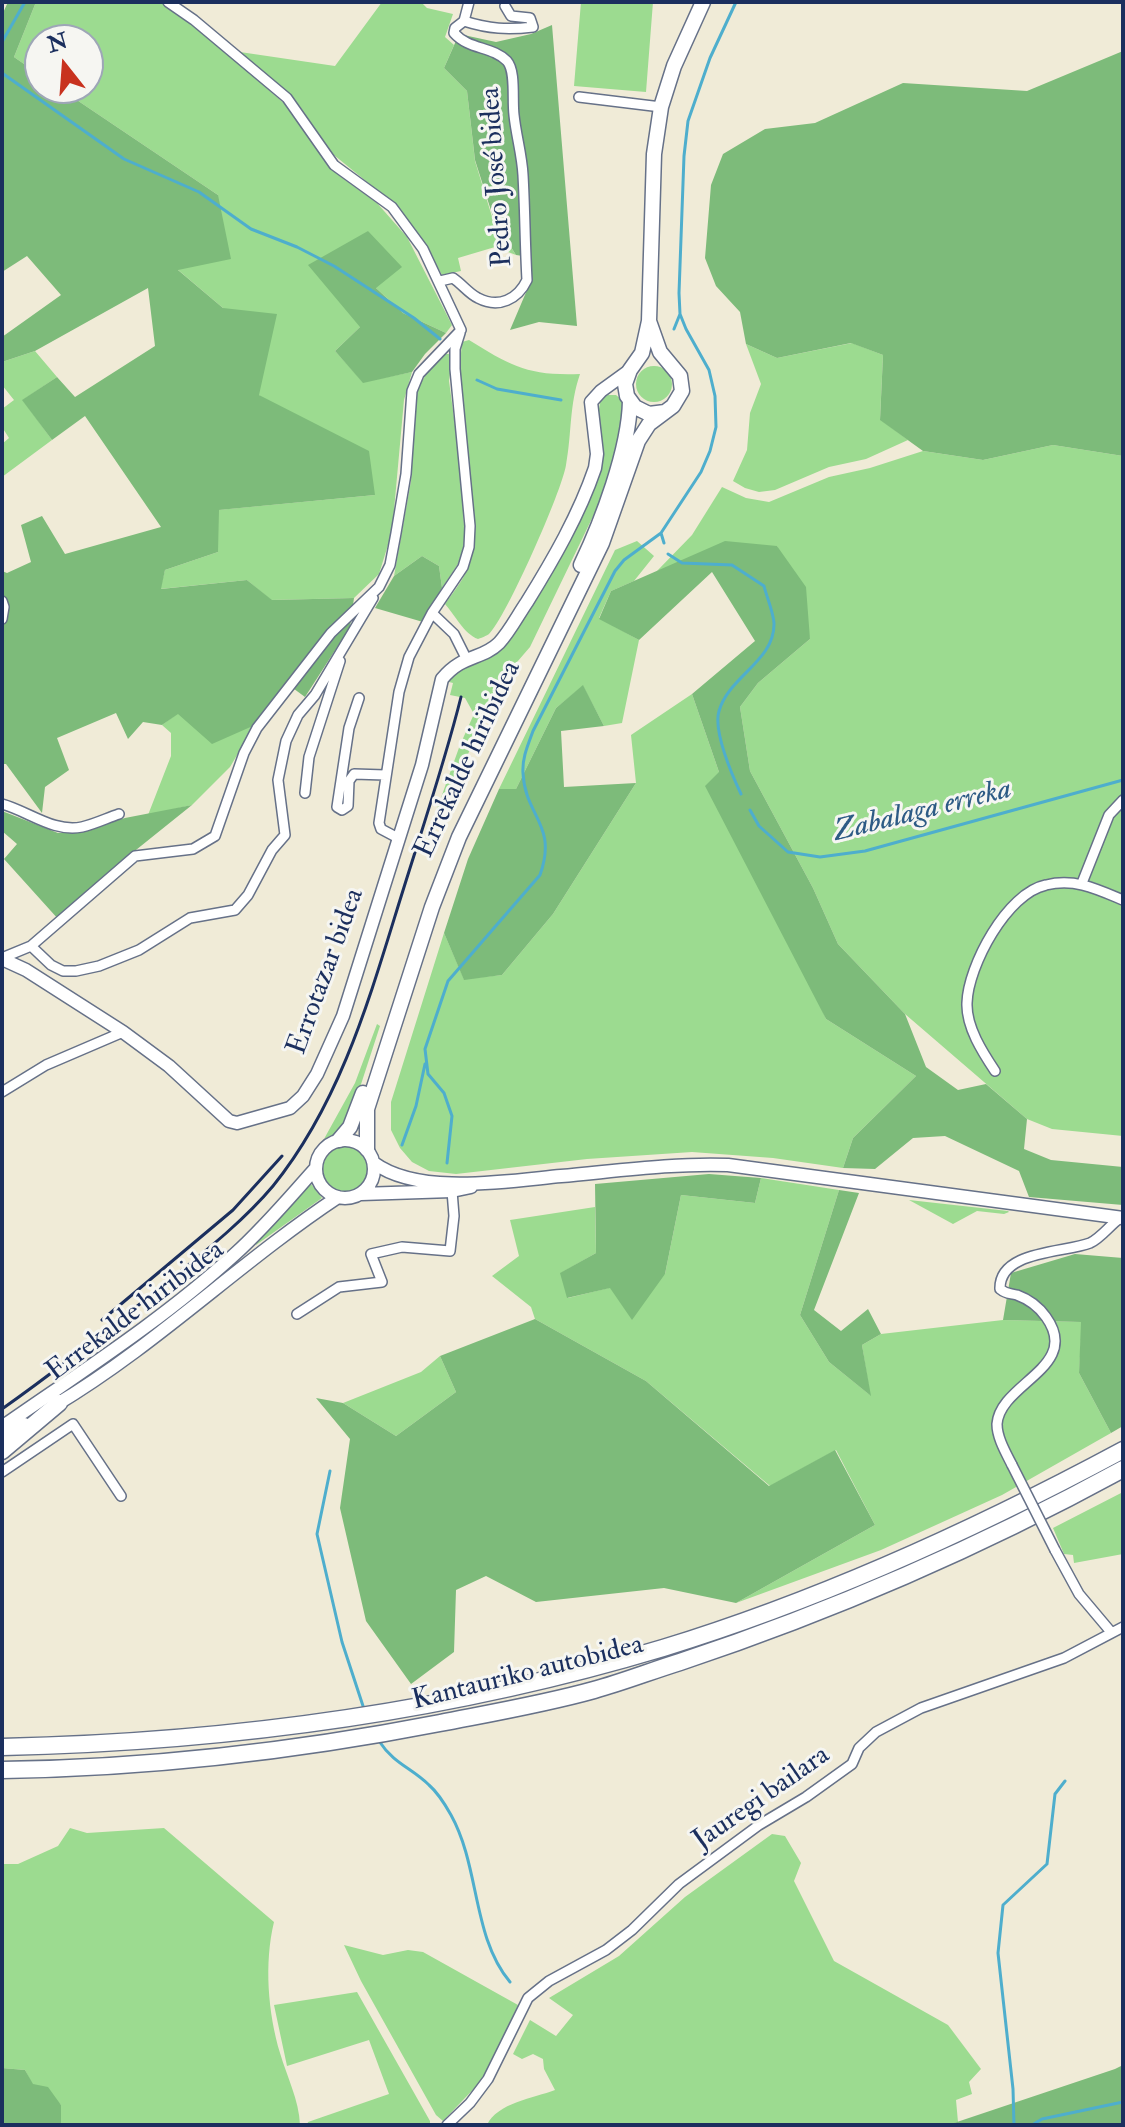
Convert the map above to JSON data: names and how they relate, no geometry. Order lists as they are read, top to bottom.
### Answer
{
  "streets": {
    "highway": ["Kantauriko autobidea"],
    "main road": ["Errekalde hiribidea", "Errotazar bidea"],
    "street": ["Pedro José bidea", "Jauregi bailara"]
  },
  "water": ["Zabalaga erreka"],
  "north": "top"
}
